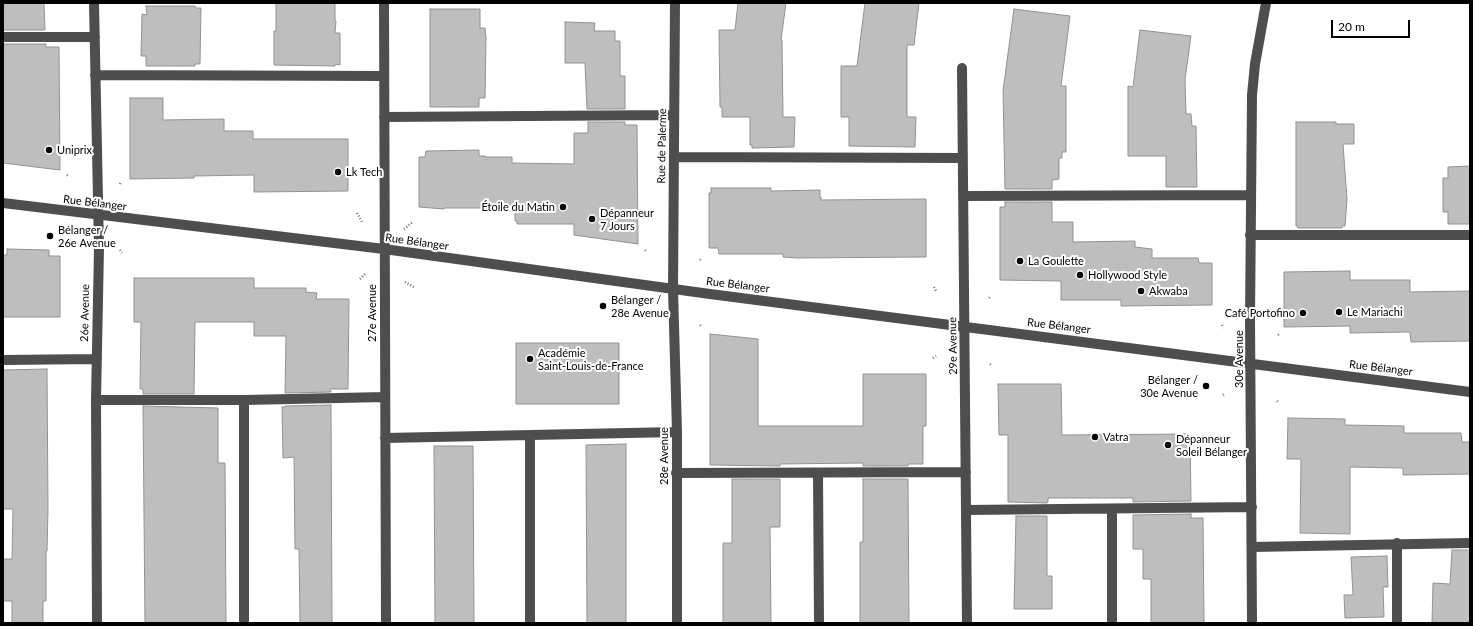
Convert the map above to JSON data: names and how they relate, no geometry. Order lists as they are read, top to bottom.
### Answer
{
  "streets": {
    "street": [
      "Rue de Palerme",
      "Rue Bélanger",
      "26e Avenue",
      "27e Avenue",
      "29e Avenue",
      "30e Avenue",
      "28e Avenue"
    ]
  },
  "crossings": [
    ["Rue de Palerme", "Rue Bélanger"],
    ["Rue de Palerme", "28e Avenue"],
    ["Rue Bélanger", "26e Avenue"],
    ["Rue Bélanger", "27e Avenue"],
    ["Rue Bélanger", "29e Avenue"],
    ["Rue Bélanger", "30e Avenue"],
    ["Rue Bélanger", "28e Avenue"]
  ],
  "places": [
    "Uniprix",
    "Lk Tech",
    "Étoile du Matin",
    "Dépanneur 7 Jours",
    "Bélanger / 26e Avenue",
    "La Goulette",
    "Hollywood Style",
    "Akwaba",
    "Bélanger / 28e Avenue",
    "Le Mariachi",
    "Café Portofino",
    "Académie Saint-Louis-de-France",
    "Bélanger / 30e Avenue",
    "Vatra",
    "Dépanneur Soleil Bélanger"
  ],
  "scale_bar": "20 m"
}
